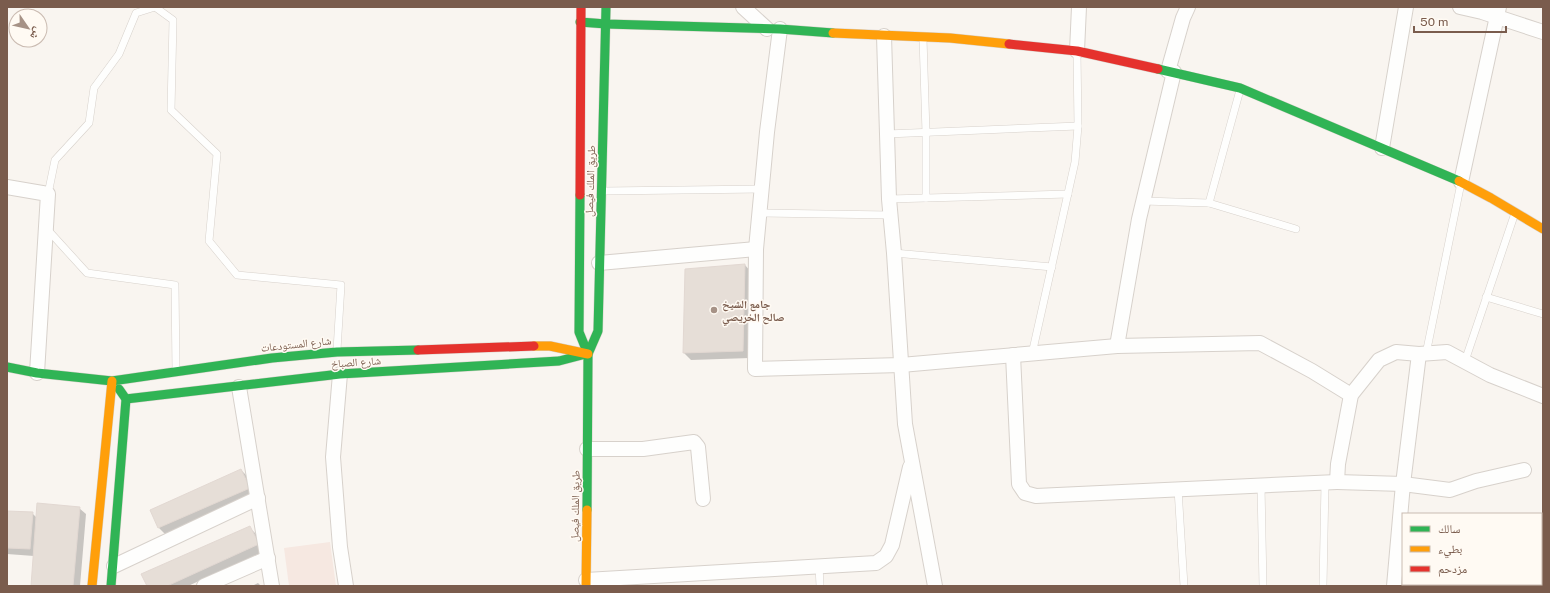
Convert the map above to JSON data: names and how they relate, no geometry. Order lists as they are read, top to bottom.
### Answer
{
  "streets": {
    "street": ["طريق الملك فيصل", "شارع المستودعات", "شارع الصباخ"]
  },
  "crossings": [
    ["طريق الملك فيصل", "شارع المستودعات"],
    ["طريق الملك فيصل", "شارع الصباخ"],
    ["شارع المستودعات", "شارع الصباخ"]
  ],
  "places": ["جامع الشيخ صالح الخريصي"],
  "legend": ["سالك", "بطيء", "مزدحم"],
  "scale_bar": "50 m",
  "north": "bottom right"
}
